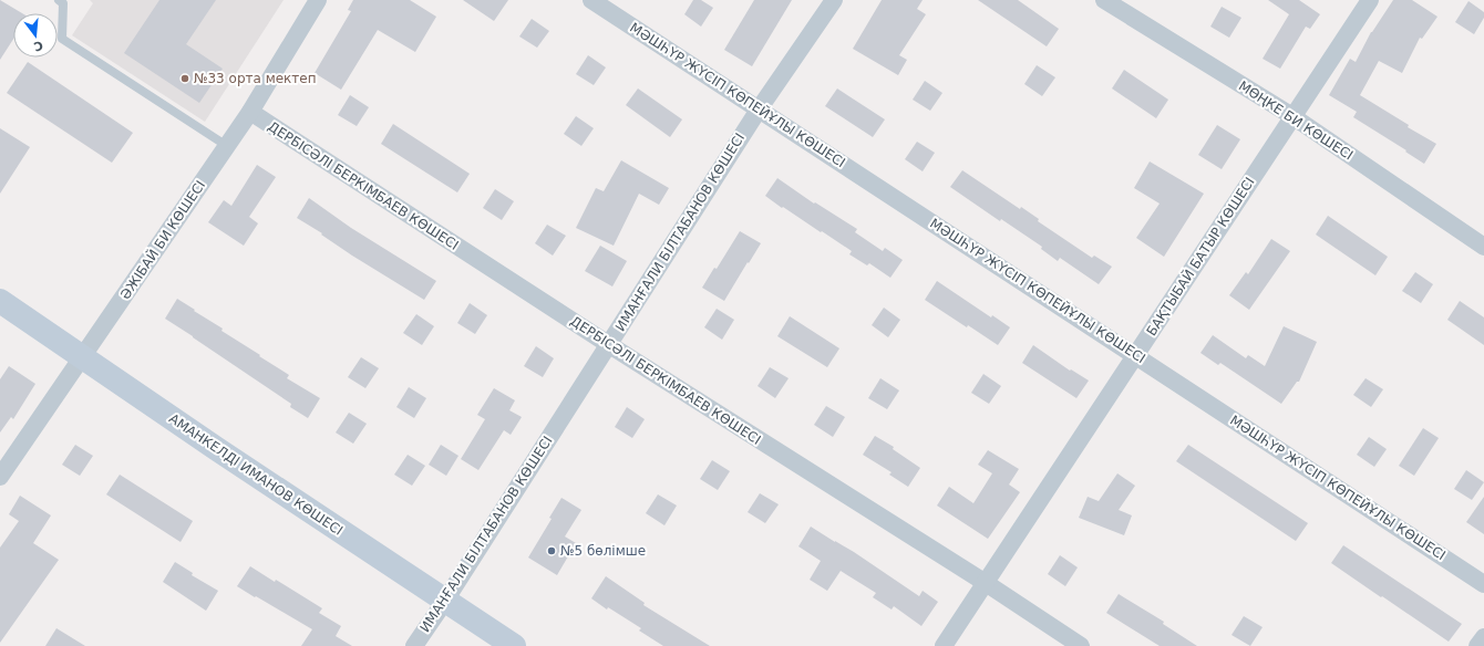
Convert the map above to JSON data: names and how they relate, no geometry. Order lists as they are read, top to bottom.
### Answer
{
  "streets": {
    "main road": ["АМАНКЕЛДІ ИМАНОВ КӨШЕСІ"],
    "street": [
      "МӘШҺҮР ЖҮСІП КӨПЕЙҰЛЫ КӨШЕСІ",
      "МӨҢКЕ БИ КӨШЕСІ",
      "ДЕРБІСӘЛІ БЕРКІМБАЕВ КӨШЕСІ",
      "ИМАНҒАЛИ БІЛТАБАНОВ КӨШЕСІ",
      "ӘЖІБАЙ БИ КӨШЕСІ",
      "БАҚТЫБАЙ БАТЫР КӨШЕСІ"
    ]
  },
  "crossings": [
    ["МӘШҺҮР ЖҮСІП КӨПЕЙҰЛЫ КӨШЕСІ", "ИМАНҒАЛИ БІЛТАБАНОВ КӨШЕСІ"],
    ["МӘШҺҮР ЖҮСІП КӨПЕЙҰЛЫ КӨШЕСІ", "БАҚТЫБАЙ БАТЫР КӨШЕСІ"],
    ["МӨҢКЕ БИ КӨШЕСІ", "БАҚТЫБАЙ БАТЫР КӨШЕСІ"],
    ["ДЕРБІСӘЛІ БЕРКІМБАЕВ КӨШЕСІ", "ИМАНҒАЛИ БІЛТАБАНОВ КӨШЕСІ"],
    ["ДЕРБІСӘЛІ БЕРКІМБАЕВ КӨШЕСІ", "ӘЖІБАЙ БИ КӨШЕСІ"],
    ["ДЕРБІСӘЛІ БЕРКІМБАЕВ КӨШЕСІ", "БАҚТЫБАЙ БАТЫР КӨШЕСІ"],
    ["ИМАНҒАЛИ БІЛТАБАНОВ КӨШЕСІ", "АМАНКЕЛДІ ИМАНОВ КӨШЕСІ"],
    ["ӘЖІБАЙ БИ КӨШЕСІ", "АМАНКЕЛДІ ИМАНОВ КӨШЕСІ"]
  ],
  "places": ["№33 орта мектеп", "№5 бөлімше"],
  "north": "bottom"
}
